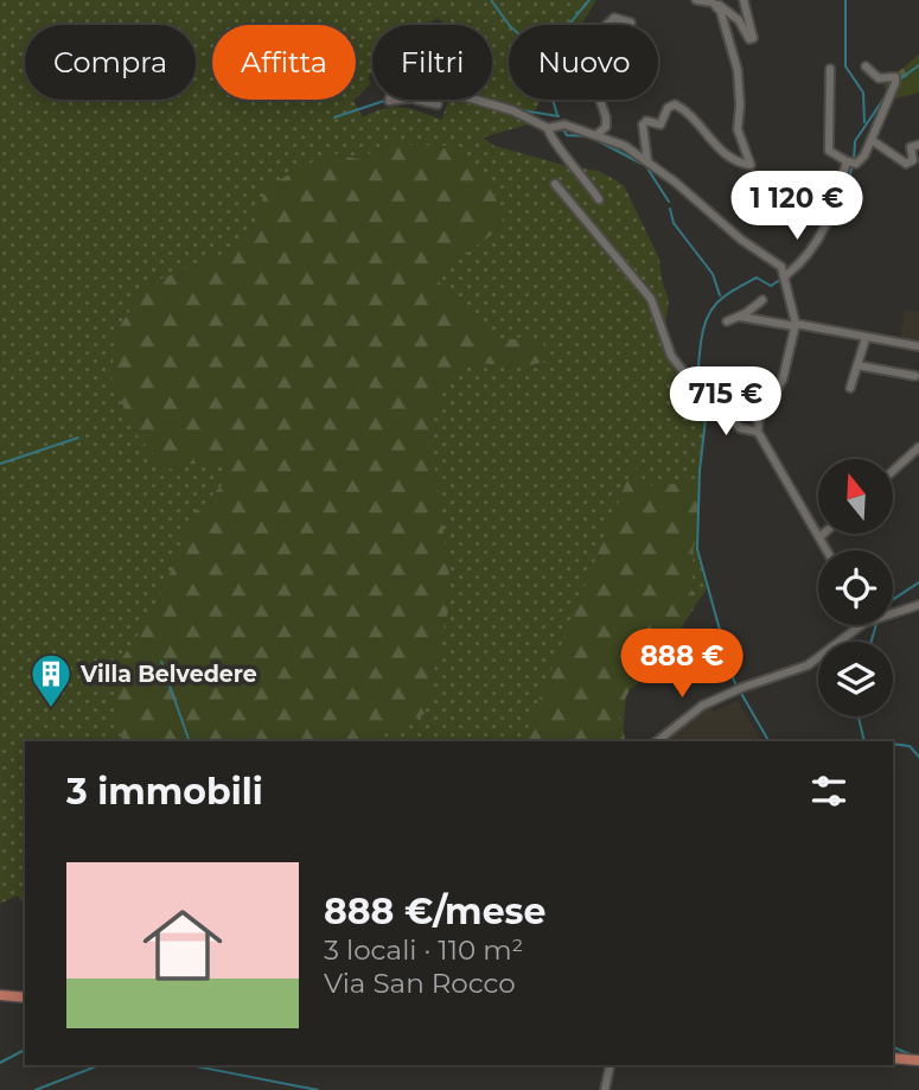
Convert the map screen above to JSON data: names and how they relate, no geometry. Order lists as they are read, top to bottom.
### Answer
{
  "places": {
    "building": ["Villa Belvedere"]
  },
  "north": "top",
  "page": {
    "chip": [
      "Compra",
      "Affitta",
      "Filtri",
      "Nuovo"
    ],
    "price": ["1 120 €", "715 €", "888 €"],
    "heading": "3 immobili",
    "list": [
      {
        "name": "888 €/mese",
        "note": "3 locali · 110 m² · Via San Rocco"
      }
    ]
  }
}
